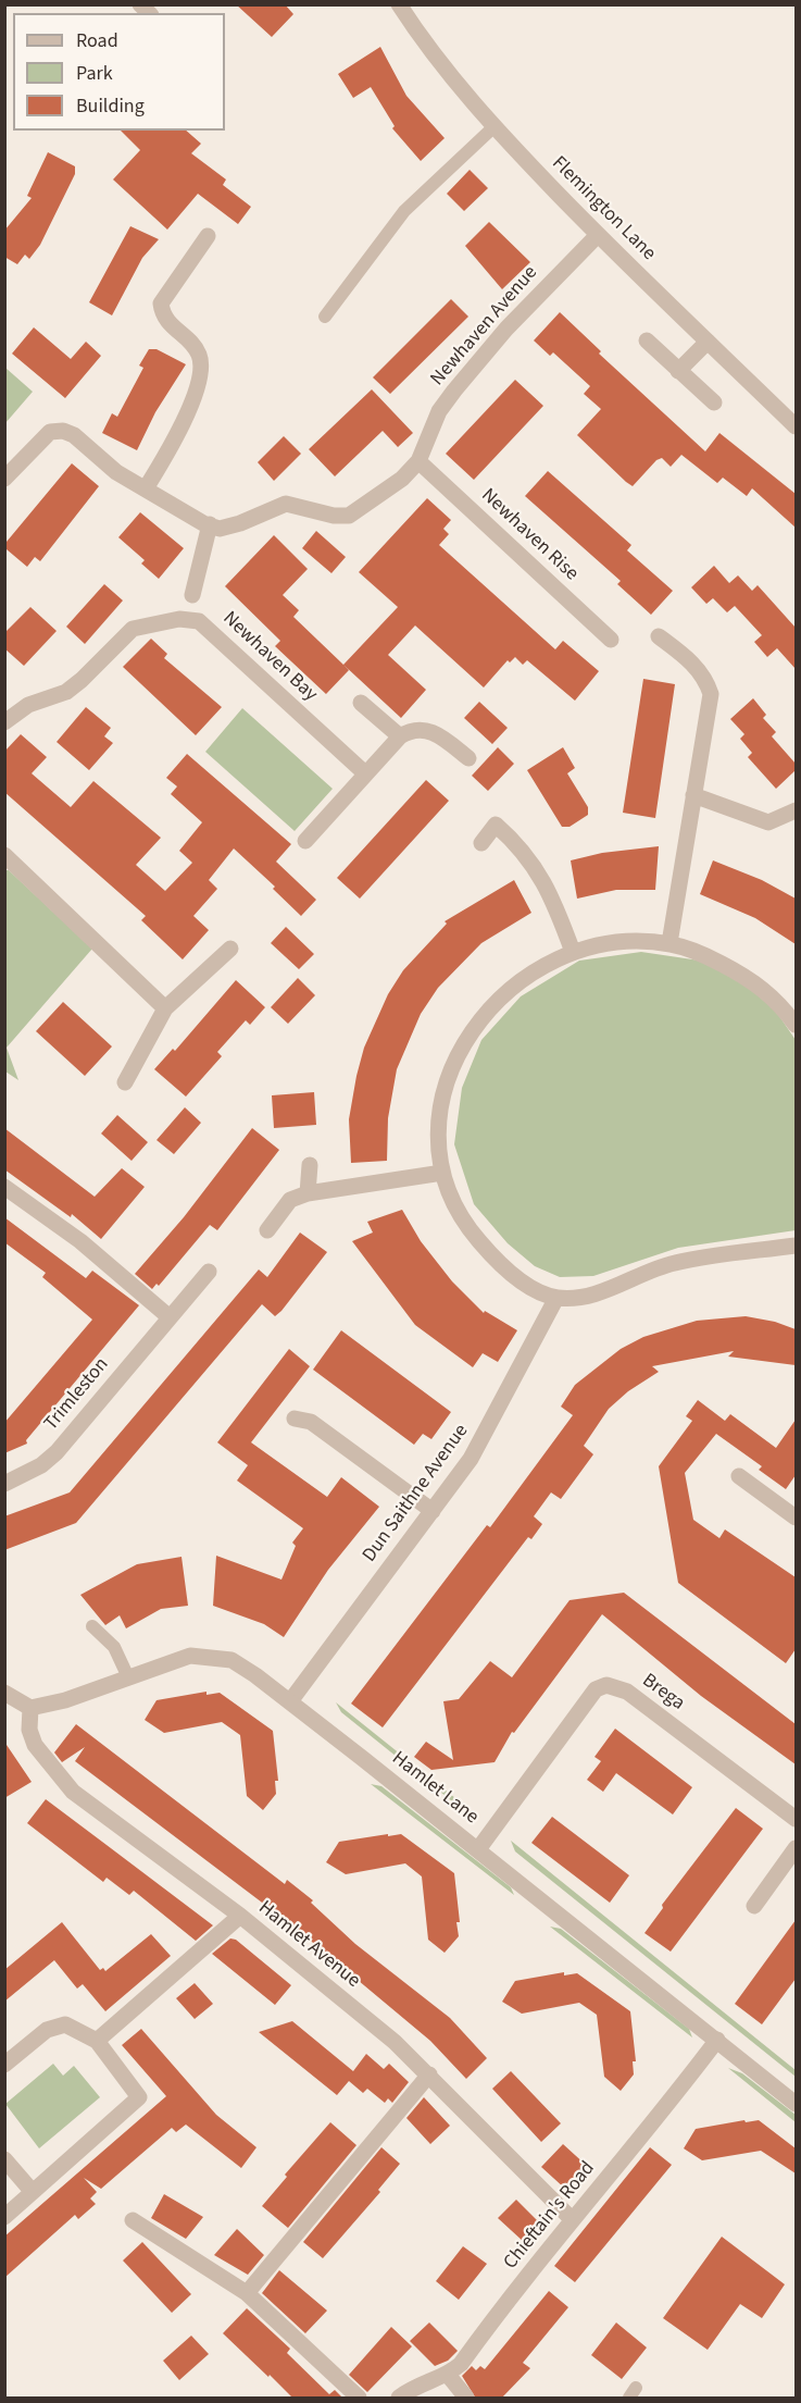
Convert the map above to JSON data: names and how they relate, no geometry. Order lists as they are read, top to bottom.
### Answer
{
  "streets": {
    "street": [
      "Flemington Lane",
      "Newhaven Avenue",
      "Newhaven Rise",
      "Newhaven Bay",
      "Trimleston",
      "Dun Saithne Avenue",
      "Brega",
      "Hamlet Lane",
      "Hamlet Avenue",
      "Chieftain's Road"
    ]
  },
  "crossings": [
    ["Flemington Lane", "Newhaven Avenue"],
    ["Newhaven Avenue", "Newhaven Rise"],
    ["Dun Saithne Avenue", "Hamlet Lane"],
    ["Brega", "Hamlet Lane"],
    ["Hamlet Lane", "Hamlet Avenue"],
    ["Hamlet Lane", "Chieftain's Road"],
    ["Hamlet Avenue", "Chieftain's Road"]
  ],
  "legend": ["Road", "Park", "Building"]
}
